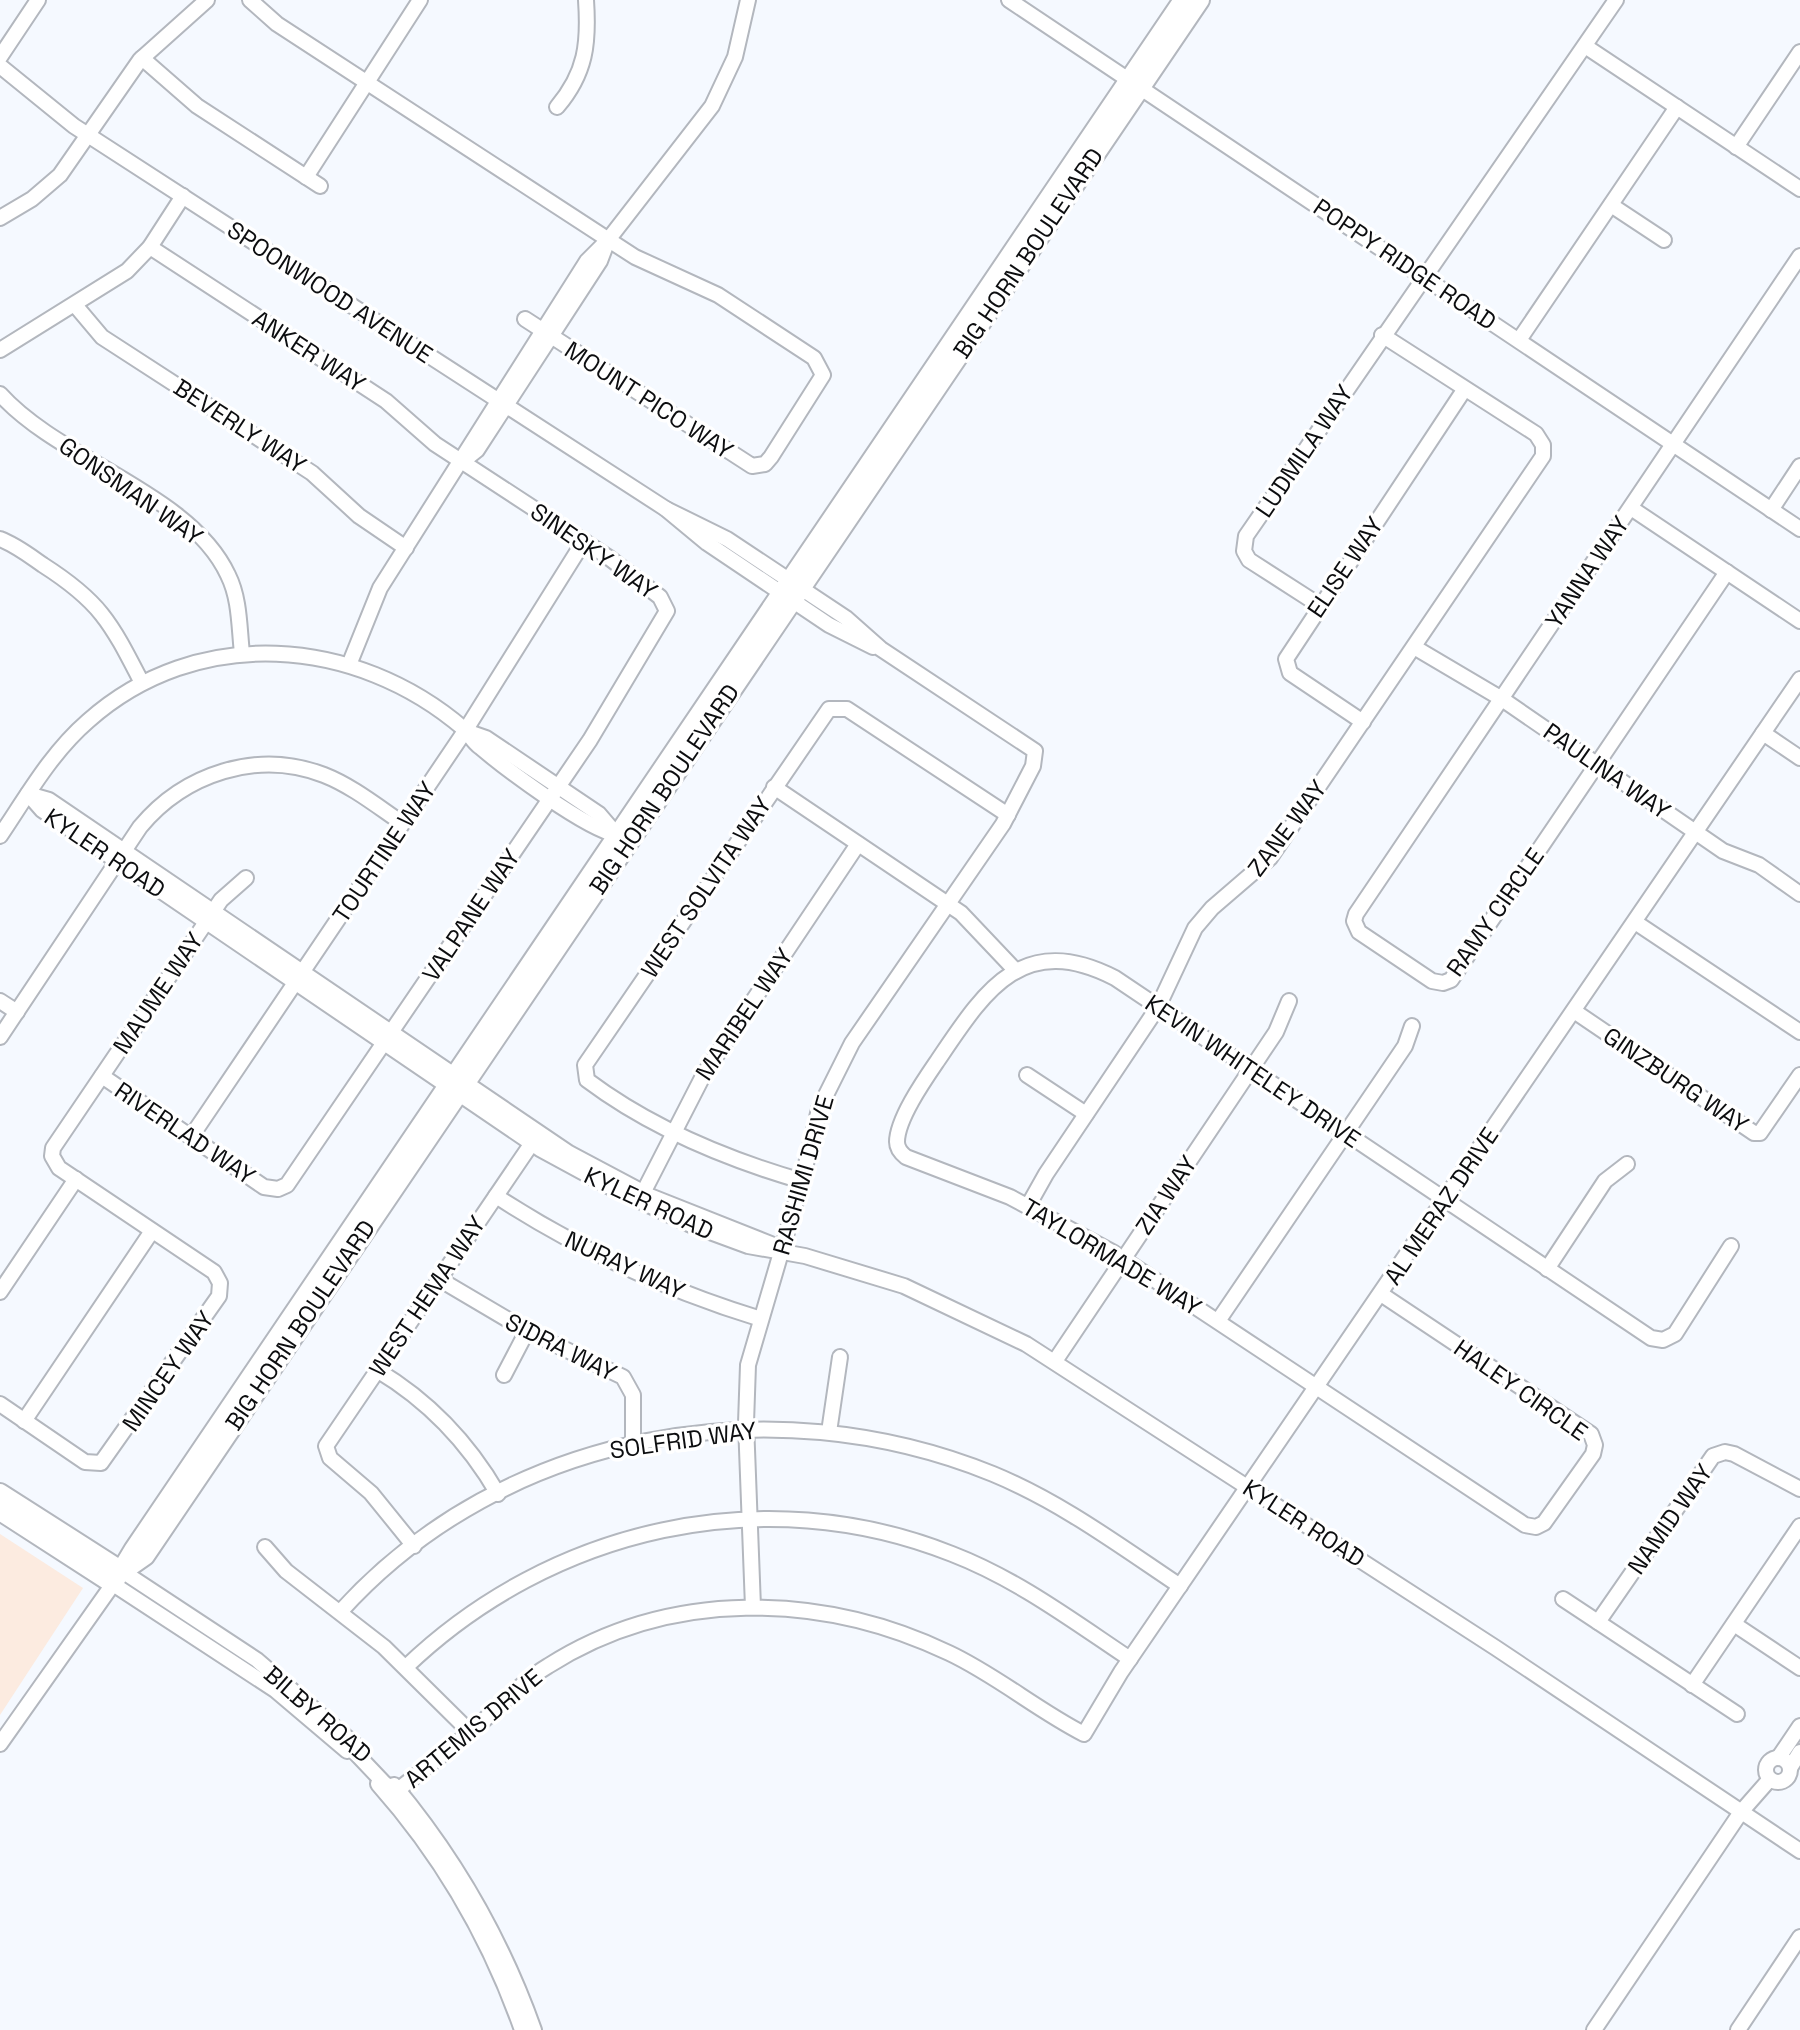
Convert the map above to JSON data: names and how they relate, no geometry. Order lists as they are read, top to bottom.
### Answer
{
  "streets": {
    "main road": ["BIG HORN BOULEVARD", "BILBY ROAD"],
    "street": [
      "POPPY RIDGE ROAD",
      "SPOONWOOD AVENUE",
      "ANKER WAY",
      "MOUNT PICO WAY",
      "BEVERLY WAY",
      "LUDMILA WAY",
      "GONSMAN WAY",
      "SINESKY WAY",
      "ELISE WAY",
      "YANNA WAY",
      "PAULINA WAY",
      "ZANE WAY",
      "TOURTINE WAY",
      "KYLER ROAD",
      "WEST SOLVITA WAY",
      "RAMY CIRCLE",
      "VALPANE WAY",
      "MAUME WAY",
      "MARIBEL WAY",
      "KEVIN WHITELEY DRIVE",
      "GINZBURG WAY",
      "RIVERLAD WAY",
      "RASHIMI DRIVE",
      "ZIA WAY",
      "AL MERAZ DRIVE",
      "TAYLORMADE WAY",
      "NURAY WAY",
      "WEST HEMA WAY",
      "SIDRA WAY",
      "MINCEY WAY",
      "HALEY CIRCLE",
      "SOLFRID WAY",
      "NAMID WAY",
      "ARTEMIS DRIVE"
    ]
  },
  "crossings": [
    ["BIG HORN BOULEVARD", "POPPY RIDGE ROAD"],
    ["BIG HORN BOULEVARD", "SPOONWOOD AVENUE"],
    ["BIG HORN BOULEVARD", "KYLER ROAD"],
    ["BIG HORN BOULEVARD", "BILBY ROAD"],
    ["POPPY RIDGE ROAD", "LUDMILA WAY"],
    ["POPPY RIDGE ROAD", "YANNA WAY"],
    ["SPOONWOOD AVENUE", "MOUNT PICO WAY"],
    ["SPOONWOOD AVENUE", "RASHIMI DRIVE"],
    ["ANKER WAY", "MOUNT PICO WAY"],
    ["ANKER WAY", "SINESKY WAY"],
    ["MOUNT PICO WAY", "BEVERLY WAY"],
    ["MOUNT PICO WAY", "SINESKY WAY"],
    ["LUDMILA WAY", "ELISE WAY"],
    ["SINESKY WAY", "TOURTINE WAY"],
    ["SINESKY WAY", "VALPANE WAY"],
    ["ELISE WAY", "ZANE WAY"],
    ["YANNA WAY", "PAULINA WAY"],
    ["YANNA WAY", "RAMY CIRCLE"],
    ["PAULINA WAY", "ZANE WAY"],
    ["PAULINA WAY", "RAMY CIRCLE"],
    ["PAULINA WAY", "AL MERAZ DRIVE"],
    ["ZANE WAY", "KEVIN WHITELEY DRIVE"],
    ["ZANE WAY", "TAYLORMADE WAY"],
    ["TOURTINE WAY", "KYLER ROAD"],
    ["TOURTINE WAY", "RIVERLAD WAY"],
    ["KYLER ROAD", "VALPANE WAY"],
    ["KYLER ROAD", "MAUME WAY"],
    ["KYLER ROAD", "MARIBEL WAY"],
    ["KYLER ROAD", "RIVERLAD WAY"],
    ["KYLER ROAD", "RASHIMI DRIVE"],
    ["KYLER ROAD", "ZIA WAY"],
    ["KYLER ROAD", "AL MERAZ DRIVE"],
    ["KYLER ROAD", "WEST HEMA WAY"],
    ["WEST SOLVITA WAY", "MARIBEL WAY"],
    ["WEST SOLVITA WAY", "RASHIMI DRIVE"],
    ["VALPANE WAY", "RIVERLAD WAY"],
    ["MAUME WAY", "RIVERLAD WAY"],
    ["MAUME WAY", "MINCEY WAY"],
    ["KEVIN WHITELEY DRIVE", "ZIA WAY"],
    ["KEVIN WHITELEY DRIVE", "AL MERAZ DRIVE"],
    ["KEVIN WHITELEY DRIVE", "TAYLORMADE WAY"],
    ["GINZBURG WAY", "AL MERAZ DRIVE"],
    ["RASHIMI DRIVE", "NURAY WAY"],
    ["RASHIMI DRIVE", "SOLFRID WAY"],
    ["RASHIMI DRIVE", "ARTEMIS DRIVE"],
    ["ZIA WAY", "TAYLORMADE WAY"],
    ["AL MERAZ DRIVE", "TAYLORMADE WAY"],
    ["AL MERAZ DRIVE", "HALEY CIRCLE"],
    ["AL MERAZ DRIVE", "SOLFRID WAY"],
    ["AL MERAZ DRIVE", "ARTEMIS DRIVE"],
    ["TAYLORMADE WAY", "HALEY CIRCLE"],
    ["NURAY WAY", "WEST HEMA WAY"],
    ["WEST HEMA WAY", "SIDRA WAY"],
    ["WEST HEMA WAY", "SOLFRID WAY"],
    ["SIDRA WAY", "SOLFRID WAY"],
    ["BILBY ROAD", "ARTEMIS DRIVE"]
  ]
}
